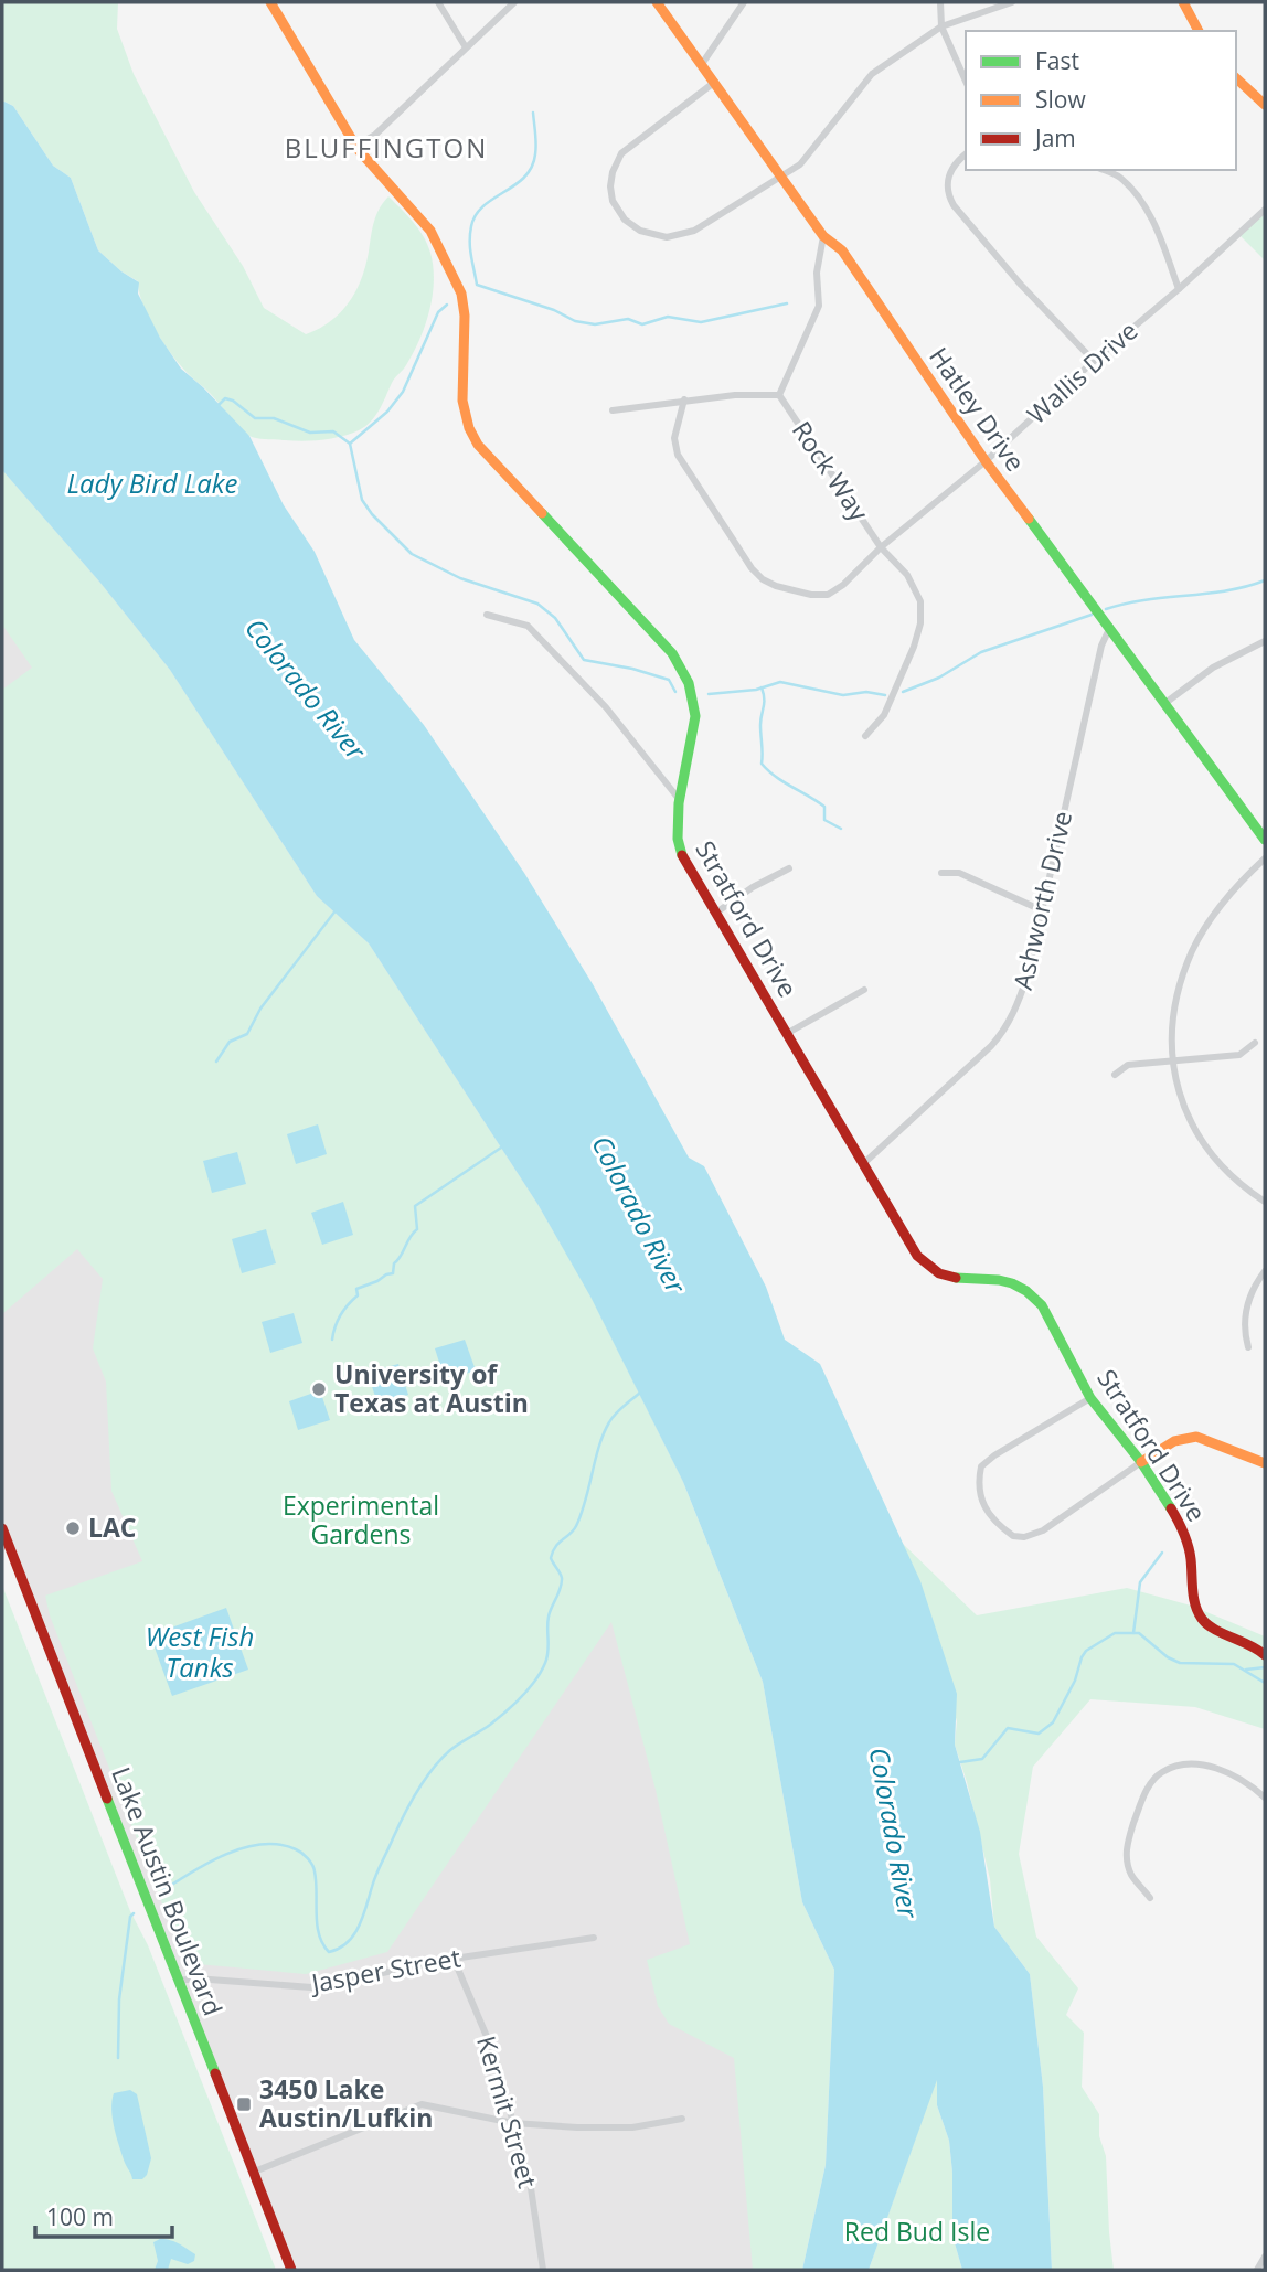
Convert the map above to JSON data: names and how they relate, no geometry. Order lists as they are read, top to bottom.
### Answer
{
  "streets": {
    "street": [
      "Wallis Drive",
      "Hatley Drive",
      "Rock Way",
      "Ashworth Drive",
      "Stratford Drive",
      "Lake Austin Boulevard",
      "Jasper Street",
      "Kermit Street"
    ]
  },
  "crossings": [
    ["Wallis Drive", "Hatley Drive"],
    ["Wallis Drive", "Rock Way"],
    ["Hatley Drive", "Ashworth Drive"],
    ["Ashworth Drive", "Stratford Drive"],
    ["Lake Austin Boulevard", "Jasper Street"],
    ["Jasper Street", "Kermit Street"]
  ],
  "districts": ["BLUFFINGTON"],
  "water": ["Lady Bird Lake", "Colorado River", "West Fish Tanks"],
  "parks": ["Experimental Gardens", "Red Bud Isle"],
  "places": {
    "other": ["University of Texas at Austin", "LAC"],
    "transit": ["3450 Lake Austin/Lufkin"]
  },
  "legend": ["Fast", "Slow", "Jam"],
  "scale_bar": "100 m"
}
